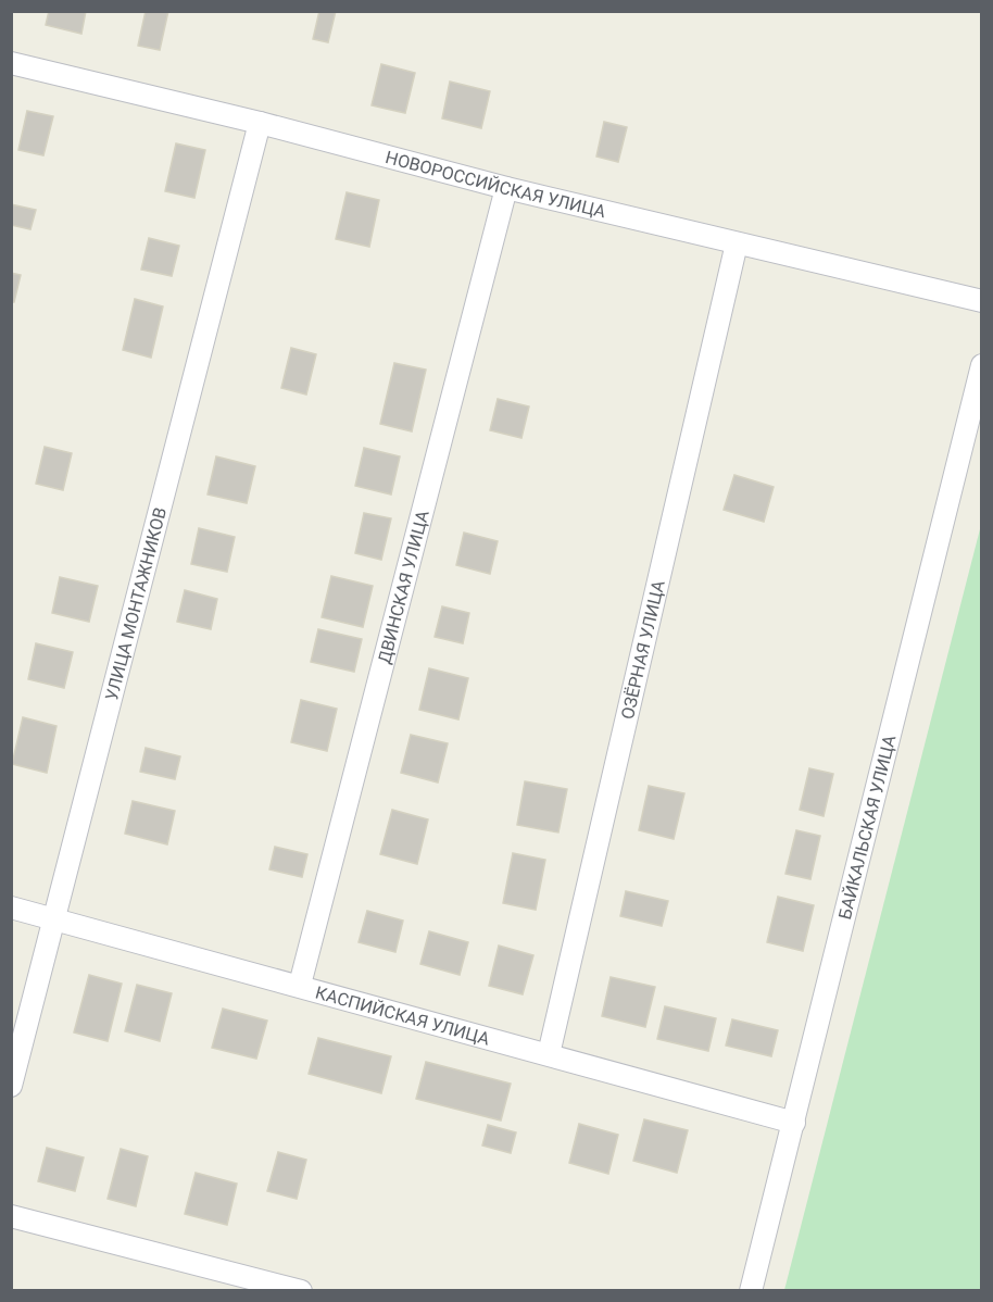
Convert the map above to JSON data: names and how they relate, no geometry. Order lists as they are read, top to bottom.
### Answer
{
  "streets": {
    "street": [
      "НОВОРОССИЙСКАЯ УЛИЦА",
      "ДВИНСКАЯ УЛИЦА",
      "УЛИЦА МОНТАЖНИКОВ",
      "ОЗЁРНАЯ УЛИЦА",
      "БАЙКАЛЬСКАЯ УЛИЦА",
      "КАСПИЙСКАЯ УЛИЦА"
    ]
  },
  "crossings": [
    ["НОВОРОССИЙСКАЯ УЛИЦА", "ДВИНСКАЯ УЛИЦА"],
    ["НОВОРОССИЙСКАЯ УЛИЦА", "УЛИЦА МОНТАЖНИКОВ"],
    ["НОВОРОССИЙСКАЯ УЛИЦА", "ОЗЁРНАЯ УЛИЦА"],
    ["ДВИНСКАЯ УЛИЦА", "КАСПИЙСКАЯ УЛИЦА"],
    ["УЛИЦА МОНТАЖНИКОВ", "КАСПИЙСКАЯ УЛИЦА"],
    ["ОЗЁРНАЯ УЛИЦА", "КАСПИЙСКАЯ УЛИЦА"],
    ["БАЙКАЛЬСКАЯ УЛИЦА", "КАСПИЙСКАЯ УЛИЦА"]
  ]
}
